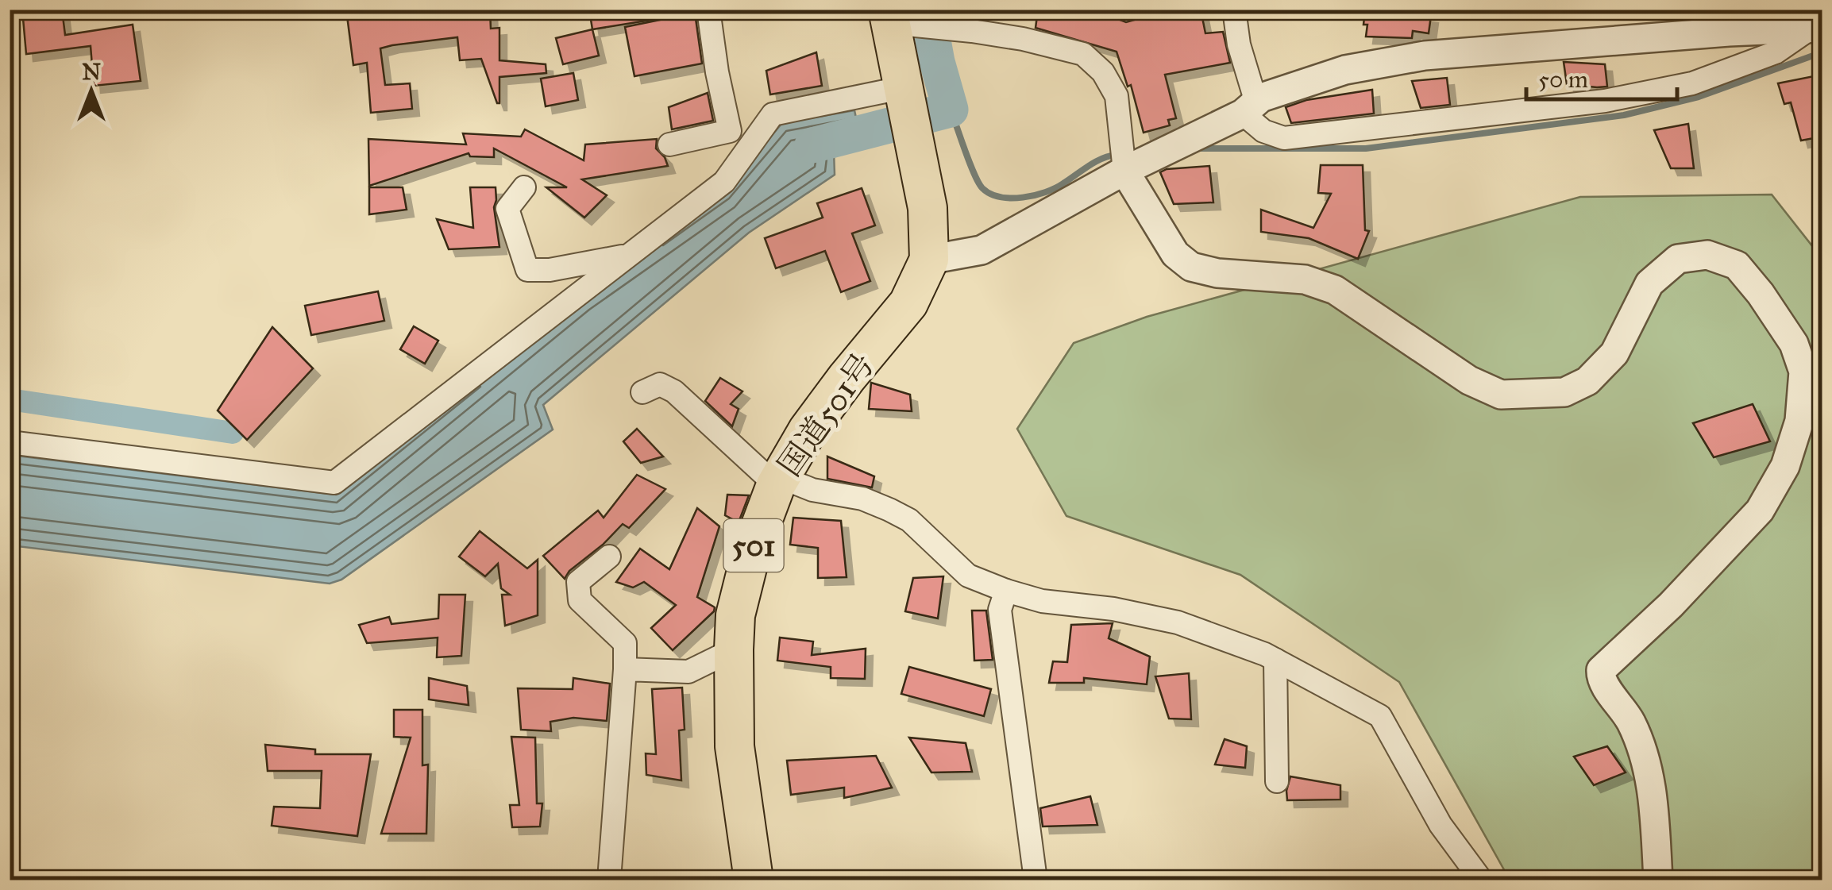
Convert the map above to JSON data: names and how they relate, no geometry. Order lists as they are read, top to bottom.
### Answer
{
  "streets": {
    "highway": ["国道501号", "501"]
  },
  "scale_bar": "50 m",
  "north": "top"
}
